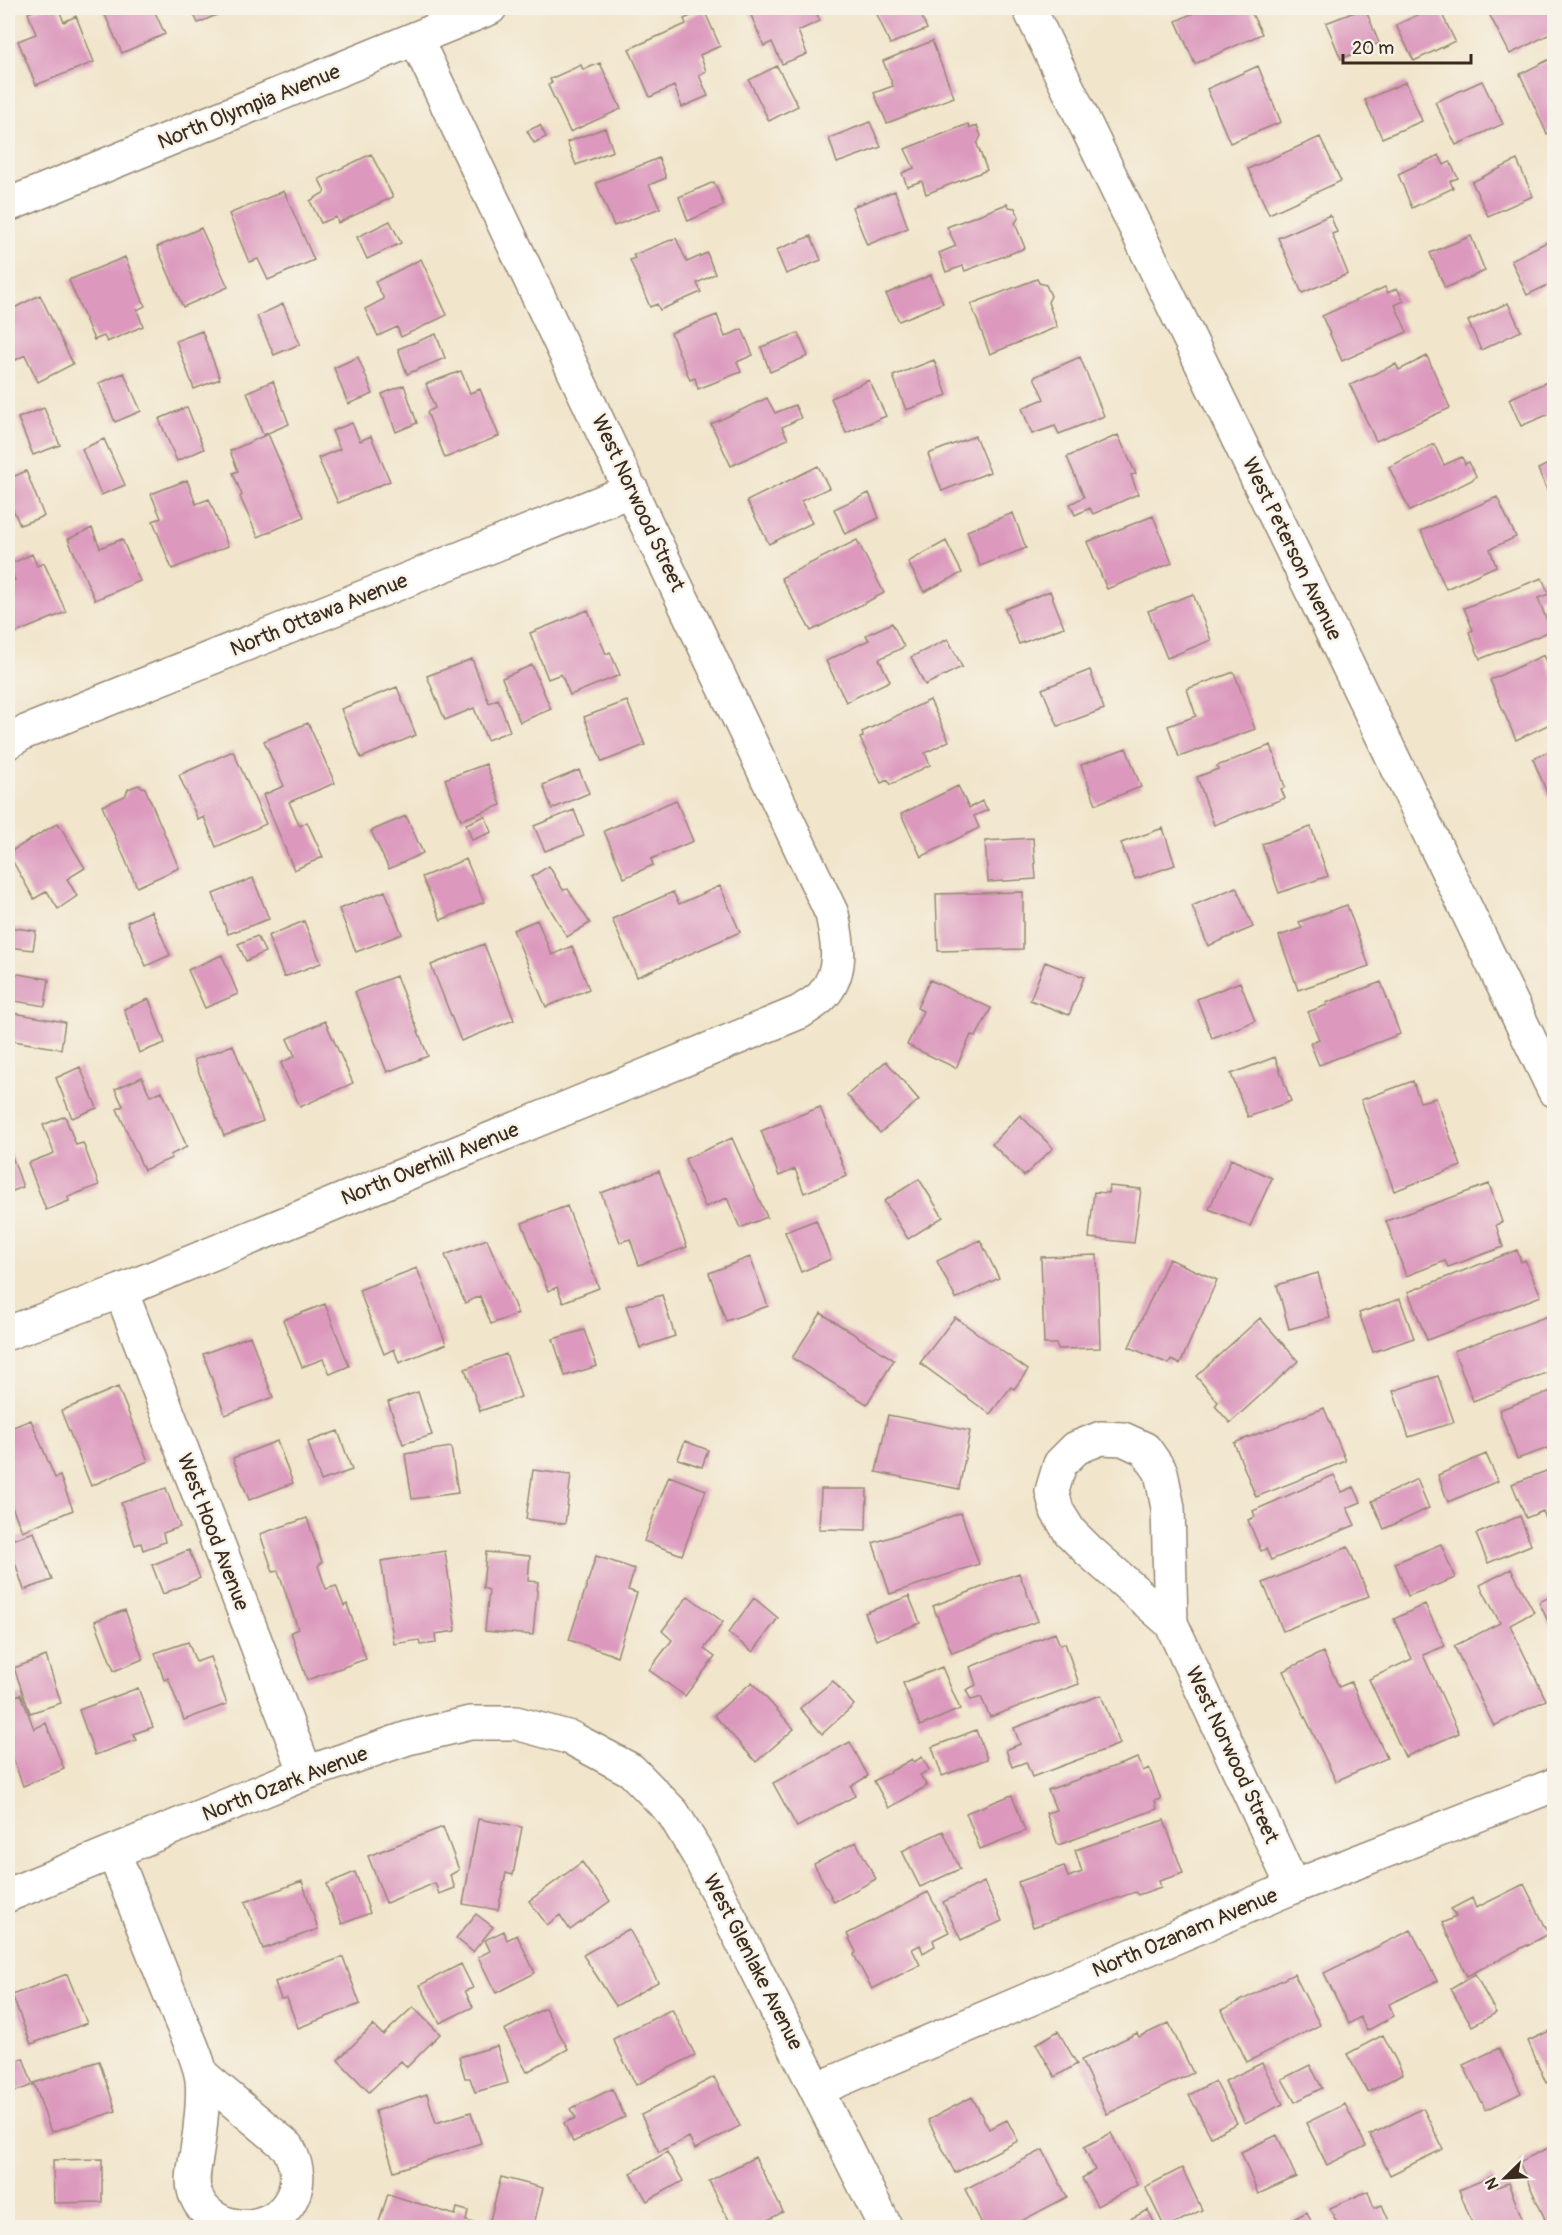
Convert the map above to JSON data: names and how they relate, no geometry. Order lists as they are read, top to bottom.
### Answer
{
  "streets": {
    "street": [
      "North Olympia Avenue",
      "West Norwood Street",
      "West Peterson Avenue",
      "North Ottawa Avenue",
      "North Overhill Avenue",
      "West Hood Avenue",
      "North Ozark Avenue",
      "North Ozanam Avenue",
      "West Glenlake Avenue"
    ]
  },
  "crossings": [
    ["North Olympia Avenue", "West Norwood Street"],
    ["West Norwood Street", "North Ottawa Avenue"],
    ["West Norwood Street", "North Overhill Avenue"],
    ["West Norwood Street", "North Ozanam Avenue"],
    ["North Overhill Avenue", "West Hood Avenue"],
    ["West Hood Avenue", "North Ozark Avenue"],
    ["North Ozark Avenue", "West Glenlake Avenue"],
    ["North Ozanam Avenue", "West Glenlake Avenue"]
  ],
  "scale_bar": "20 m",
  "north": "bottom left"
}
